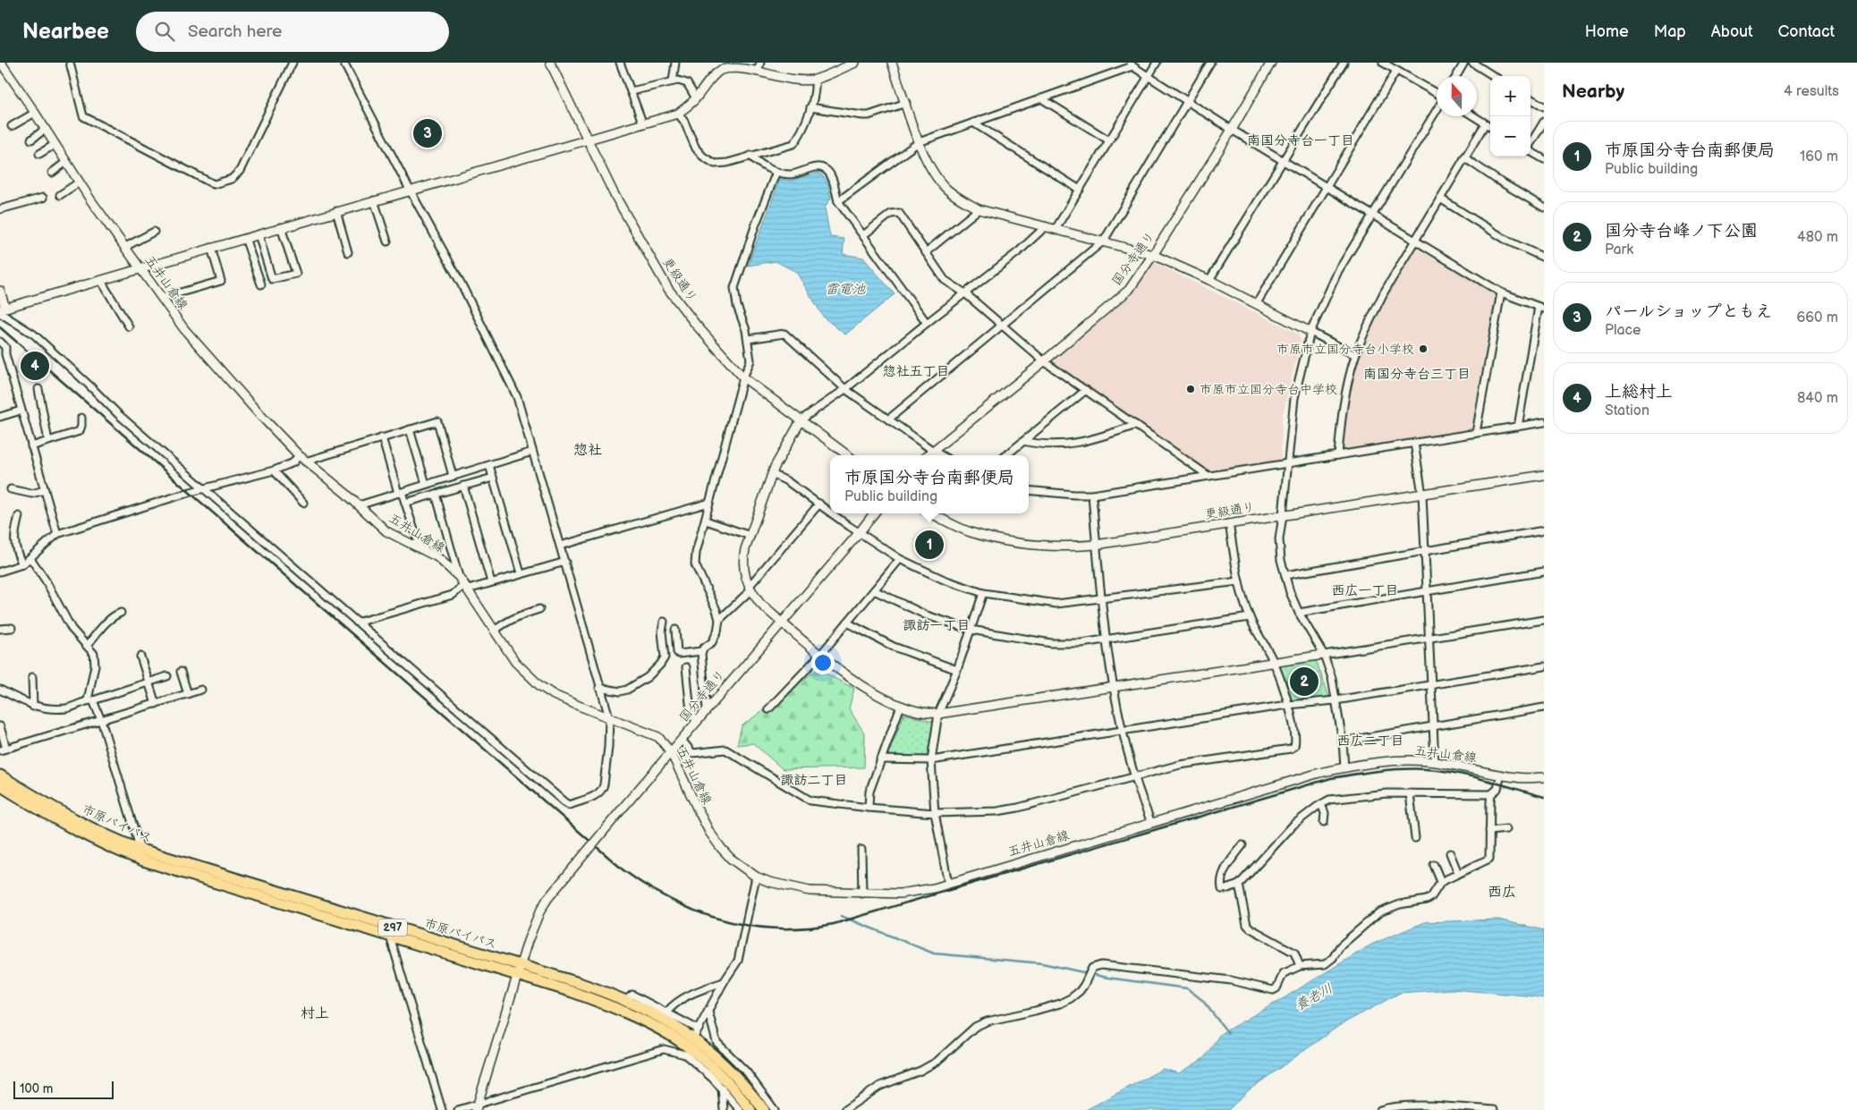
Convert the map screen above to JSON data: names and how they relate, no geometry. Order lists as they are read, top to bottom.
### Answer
{
  "streets": {
    "highway": ["市原バイパス", "297"],
    "street": ["国分寺通り", "更級通り", "五井山倉線"]
  },
  "crossings": [
    ["国分寺通り", "五井山倉線"],
    ["国分寺通り", "市原バイパス"]
  ],
  "districts": [
    "南国分寺台一丁目",
    "惣社五丁目",
    "南国分寺台三丁目",
    "惣社",
    "西広一丁目",
    "諏訪一丁目",
    "西広二丁目",
    "諏訪二丁目",
    "西広",
    "村上"
  ],
  "water": ["雷電池", "養老川"],
  "places": ["市原市立国分寺台小学校", "市原市立国分寺台中学校"],
  "scale_bar": "100 m",
  "north": "top",
  "page": {
    "header": "Nearbee",
    "search": "Search here",
    "nav": [
      "Home",
      "Map",
      "About",
      "Contact"
    ],
    "heading": ["Nearby", "4 results"],
    "map_buttons": ["+", "−"],
    "pins": [
      "3",
      "4",
      "1",
      "2"
    ],
    "list": [
      {
        "mark": "1",
        "name": "市原国分寺台南郵便局",
        "note": "Public building",
        "value": "160 m"
      },
      {
        "mark": "2",
        "name": "国分寺台峰ノ下公園",
        "note": "Park",
        "value": "480 m"
      },
      {
        "mark": "3",
        "name": "パールショップともえ",
        "note": "Place",
        "value": "660 m"
      },
      {
        "mark": "4",
        "name": "上総村上",
        "note": "Station",
        "value": "840 m"
      }
    ],
    "popup": ["市原国分寺台南郵便局", "Public building"],
    "scale": "100 m"
  }
}
